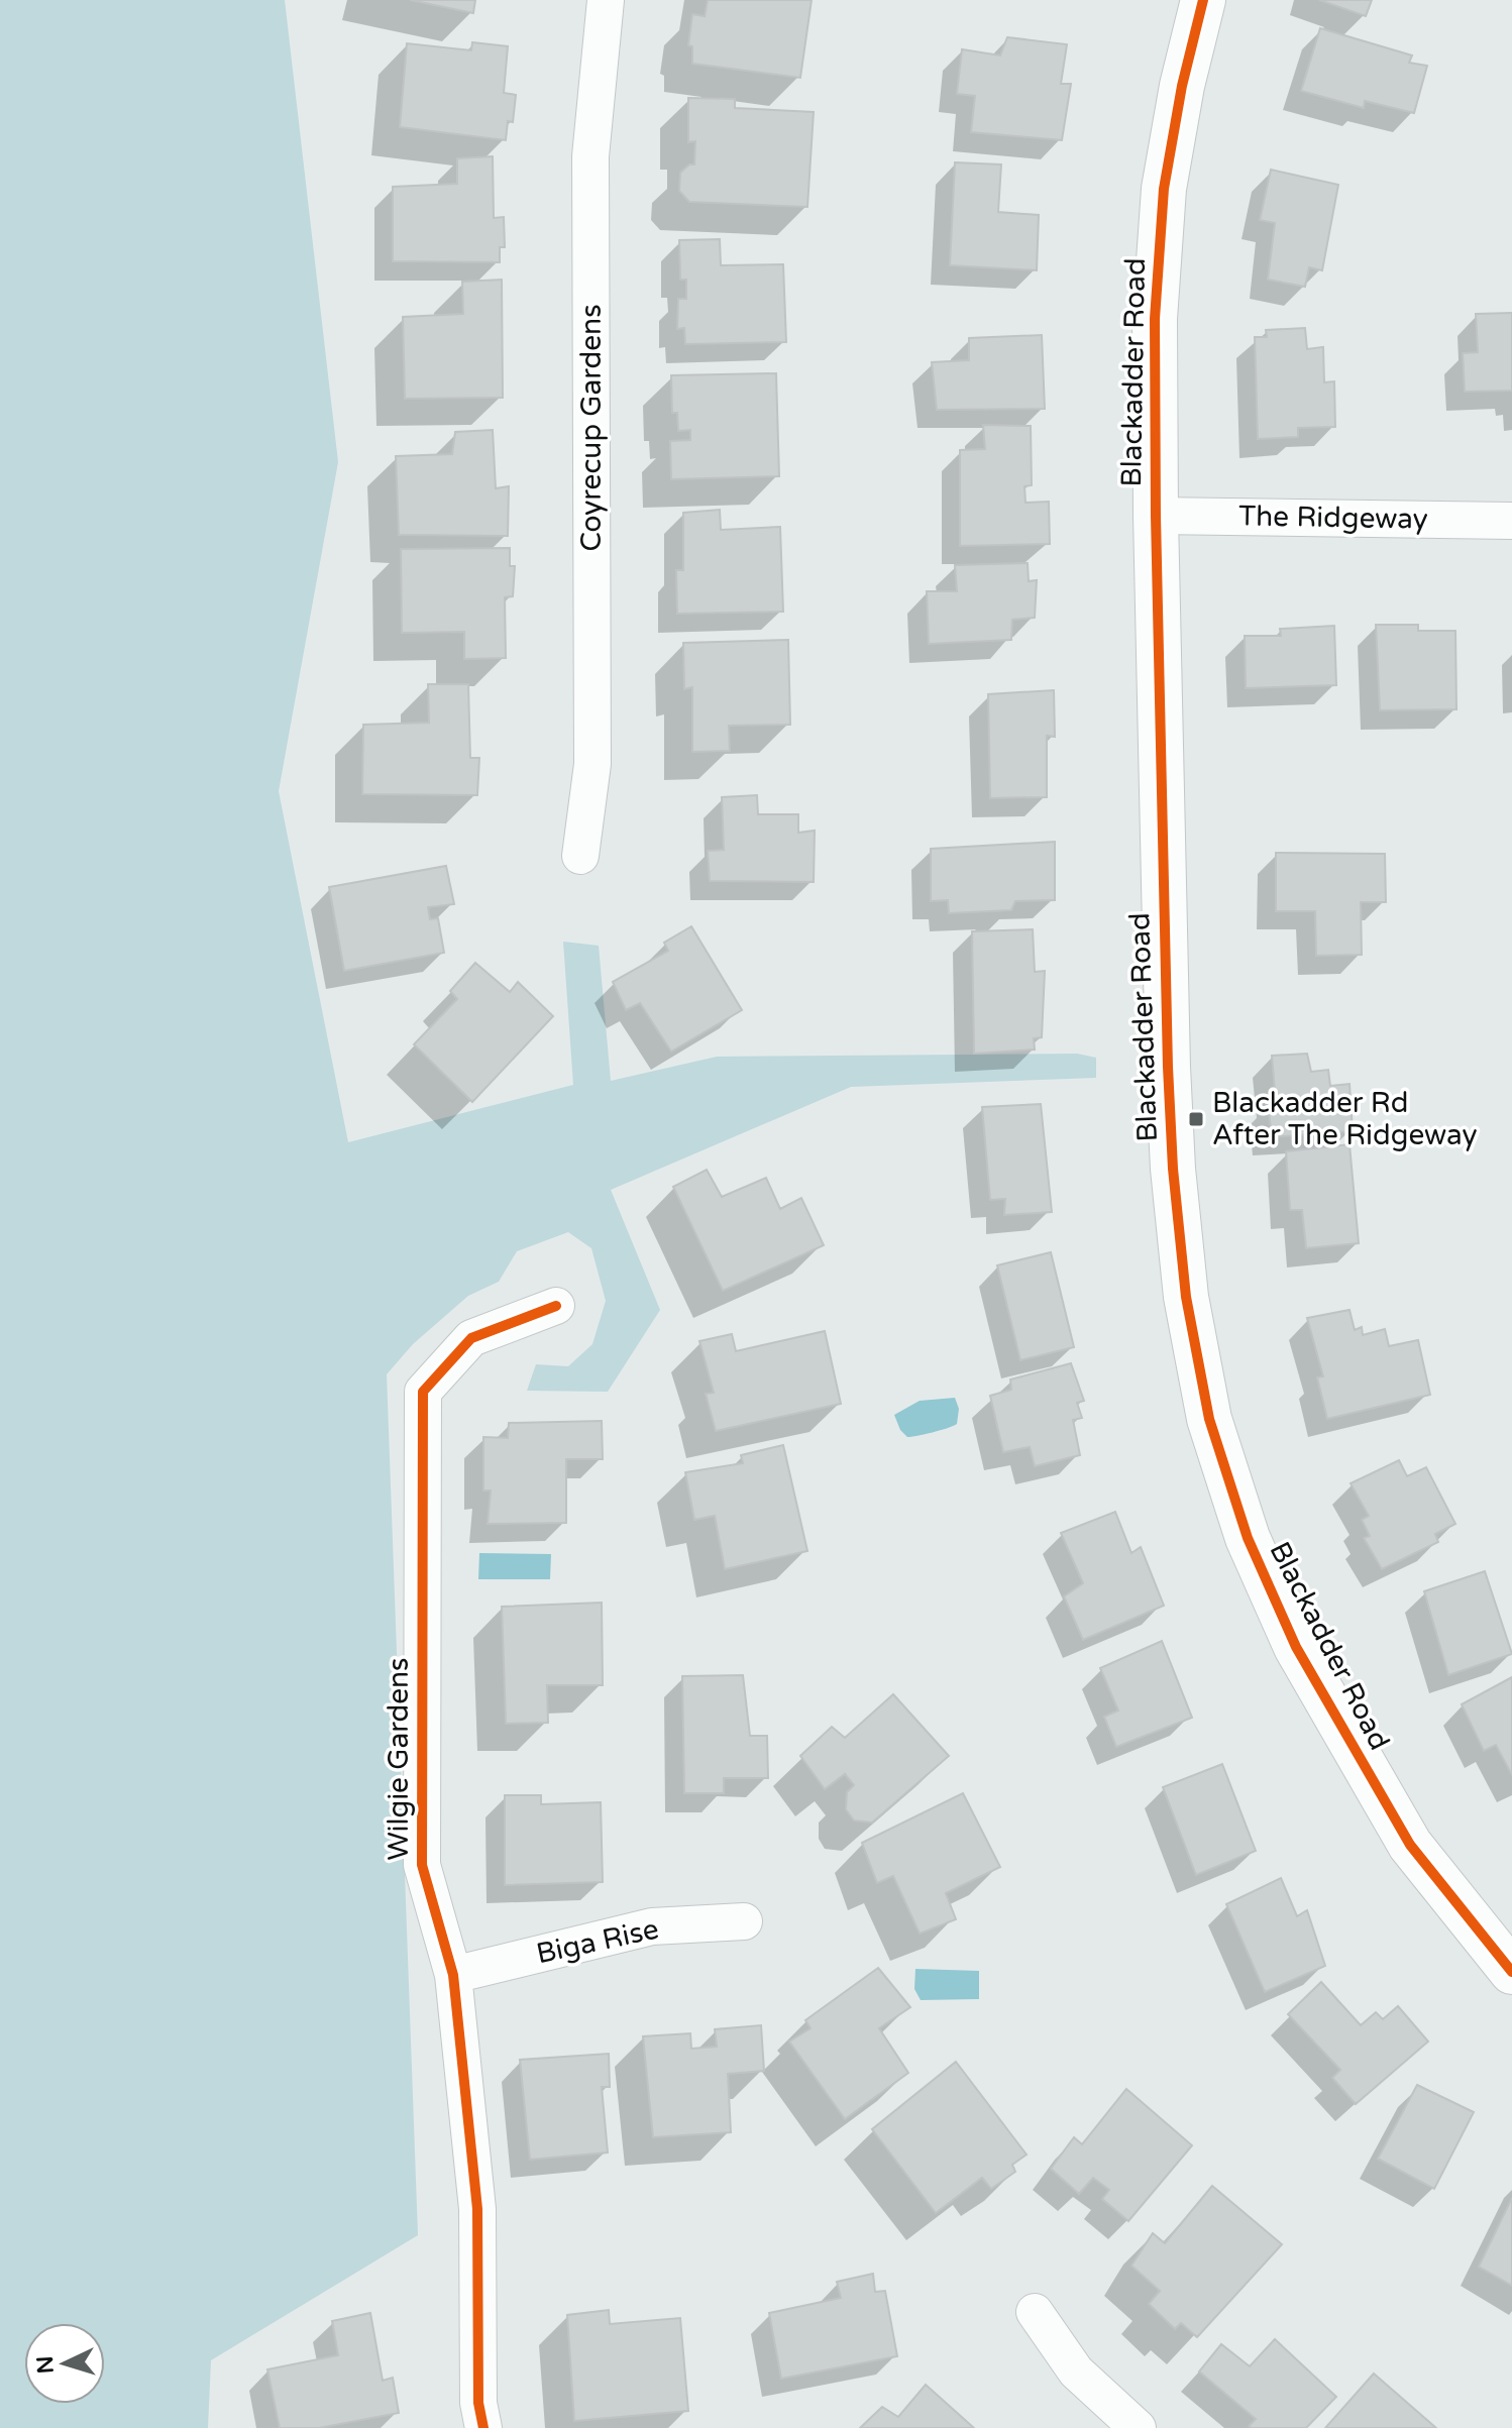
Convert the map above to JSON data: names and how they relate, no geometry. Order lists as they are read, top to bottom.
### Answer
{
  "streets": {
    "street": [
      "Blackadder Road",
      "Coyrecup Gardens",
      "The Ridgeway",
      "Wilgie Gardens",
      "Biga Rise"
    ]
  },
  "crossings": [
    ["Blackadder Road", "The Ridgeway"],
    ["Wilgie Gardens", "Biga Rise"]
  ],
  "places": {
    "transit": ["Blackadder Rd After The Ridgeway"]
  },
  "north": "left"
}
